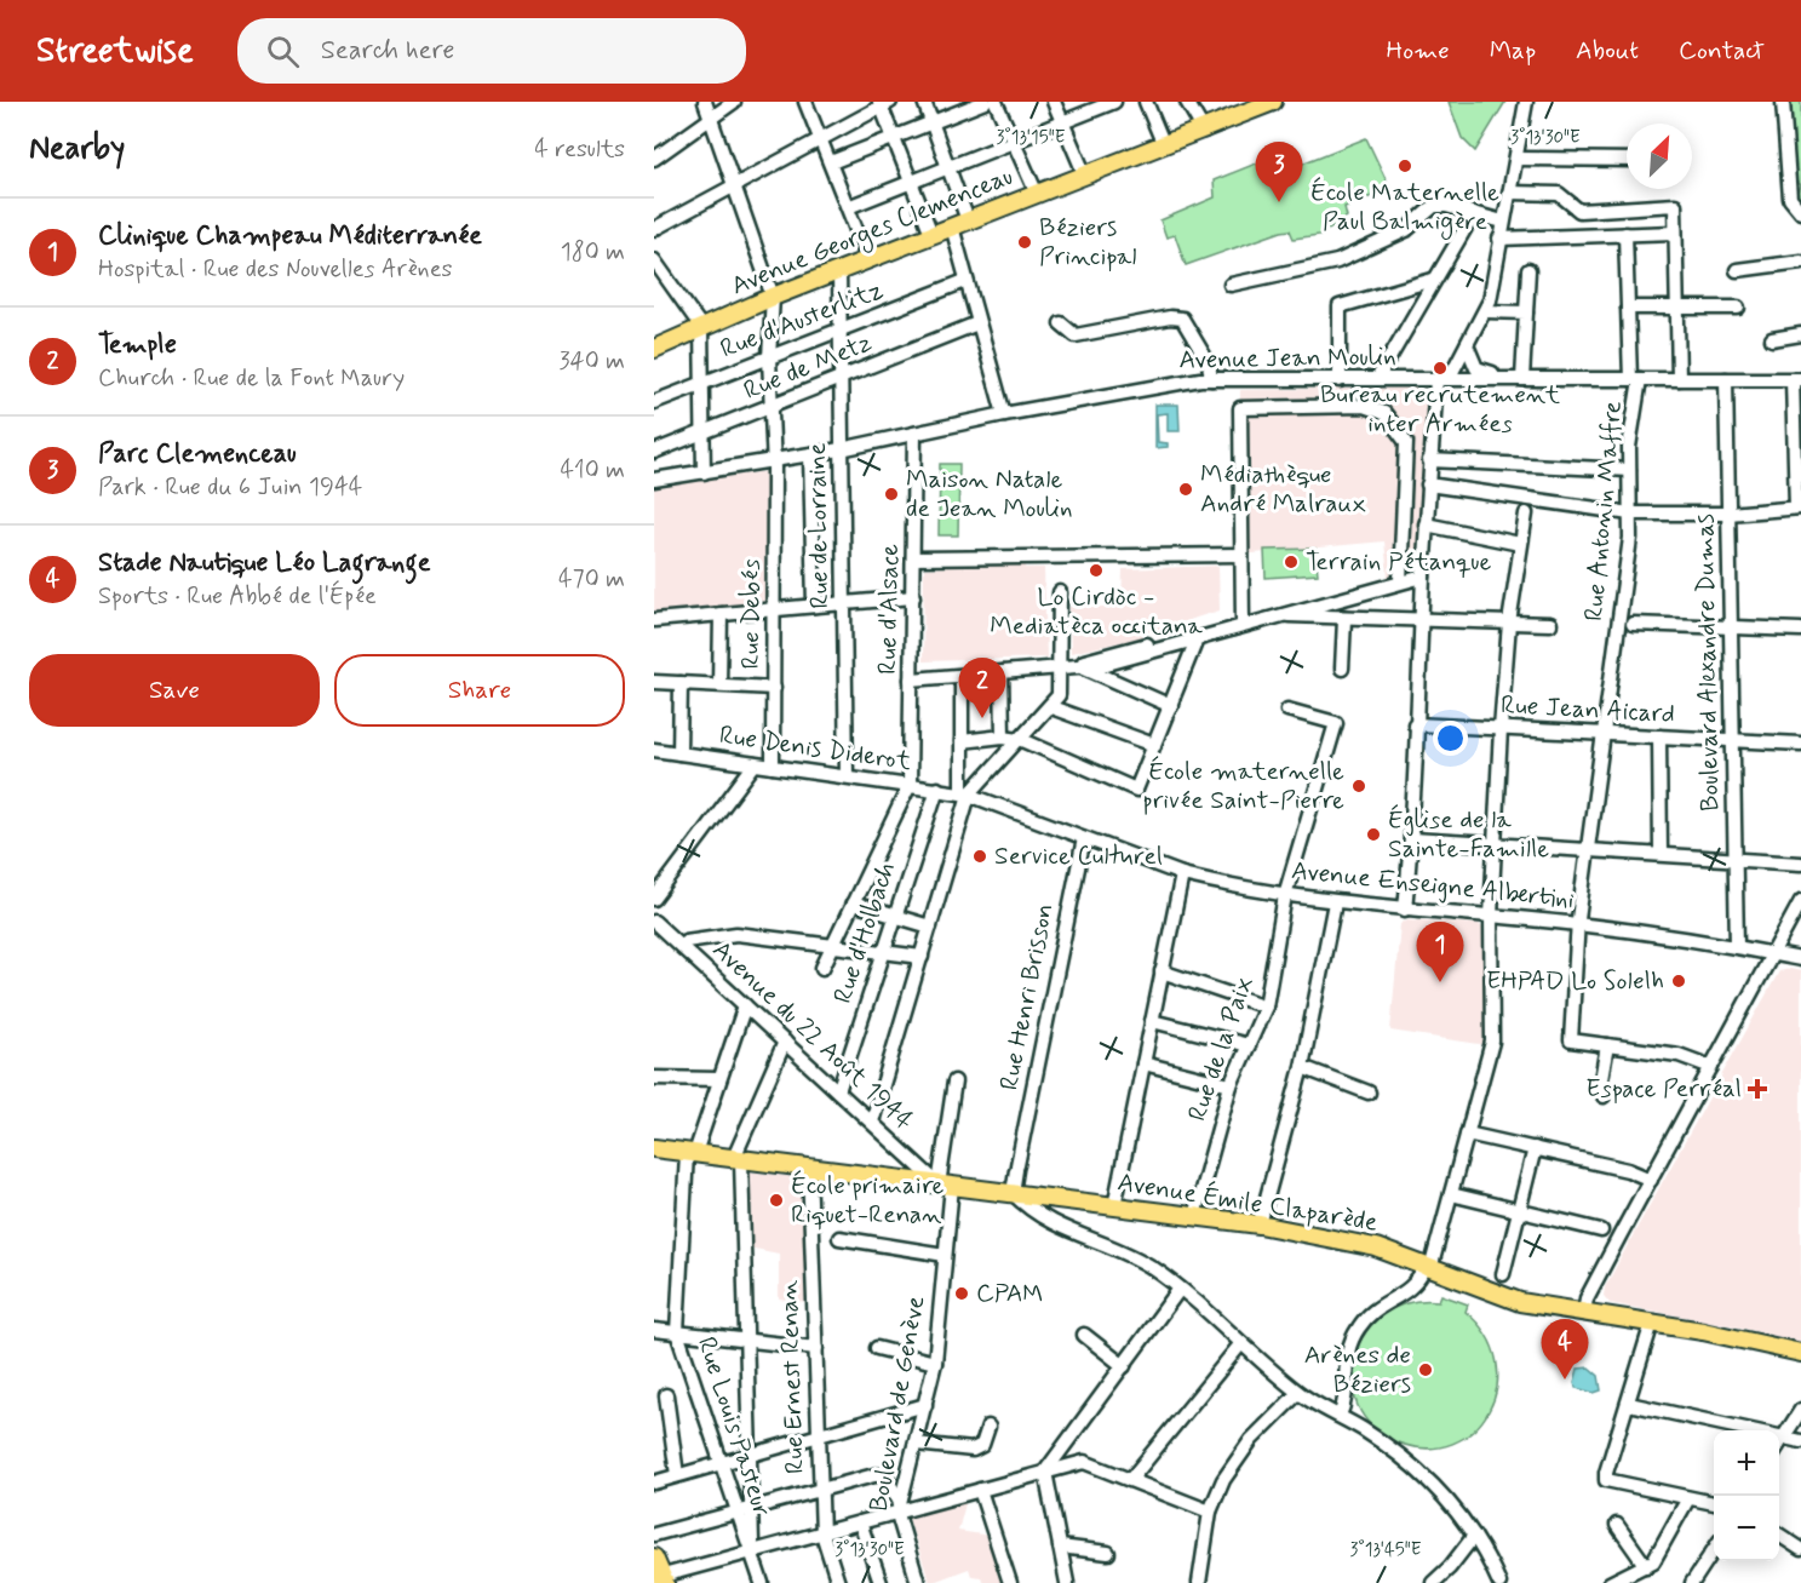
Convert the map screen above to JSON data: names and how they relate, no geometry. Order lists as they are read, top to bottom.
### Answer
{
  "streets": {
    "main road": ["Avenue Georges Clemenceau", "Avenue Émile Claparède"],
    "street": [
      "Rue d'Austerlitz",
      "Avenue Jean Moulin",
      "Rue de Metz",
      "Rue Antonin Maffre",
      "Rue de Lorraine",
      "Rue d'Alsace",
      "Rue Debés",
      "Boulevard Alexandre Dumas",
      "Rue Jean Aicard",
      "Rue Denis Diderot",
      "Avenue Enseigne Albertini",
      "Rue d'Holbach",
      "Rue Henri Brisson",
      "Avenue du 22 Août 1944",
      "Rue de la Paix",
      "Rue Ernest Renan",
      "Boulevard de Genève",
      "Rue Louis Pasteur"
    ]
  },
  "crossings": [
    ["Avenue Georges Clemenceau", "Rue de Lorraine"],
    ["Avenue Georges Clemenceau", "Rue Debés"],
    ["Rue d'Austerlitz", "Rue de Lorraine"],
    ["Rue d'Austerlitz", "Rue Debés"],
    ["Avenue Jean Moulin", "Rue Antonin Maffre"],
    ["Avenue Jean Moulin", "Rue de Lorraine"],
    ["Avenue Jean Moulin", "Rue d'Alsace"],
    ["Avenue Jean Moulin", "Rue Debés"],
    ["Avenue Jean Moulin", "Boulevard Alexandre Dumas"],
    ["Rue de Metz", "Rue de Lorraine"],
    ["Rue de Metz", "Rue Debés"],
    ["Rue Antonin Maffre", "Rue Jean Aicard"],
    ["Rue Antonin Maffre", "Avenue Enseigne Albertini"],
    ["Rue de Lorraine", "Rue Denis Diderot"],
    ["Rue d'Alsace", "Rue Denis Diderot"],
    ["Rue Debés", "Rue Denis Diderot"],
    ["Boulevard Alexandre Dumas", "Rue Jean Aicard"],
    ["Boulevard Alexandre Dumas", "Avenue Enseigne Albertini"],
    ["Rue Denis Diderot", "Avenue Enseigne Albertini"],
    ["Rue Denis Diderot", "Rue d'Holbach"],
    ["Avenue Enseigne Albertini", "Rue Henri Brisson"],
    ["Avenue Enseigne Albertini", "Rue de la Paix"],
    ["Rue d'Holbach", "Avenue du 22 Août 1944"],
    ["Rue Henri Brisson", "Avenue Émile Claparède"],
    ["Avenue du 22 Août 1944", "Avenue Émile Claparède"],
    ["Avenue du 22 Août 1944", "Boulevard de Genève"],
    ["Avenue du 22 Août 1944", "Rue Louis Pasteur"],
    ["Rue de la Paix", "Avenue Émile Claparède"],
    ["Avenue Émile Claparède", "Rue Ernest Renan"],
    ["Avenue Émile Claparède", "Boulevard de Genève"],
    ["Avenue Émile Claparède", "Rue Louis Pasteur"]
  ],
  "places": {
    "other": [
      "École Maternelle Paul Balmigère",
      "Béziers Principal",
      "Bureau recrutement inter Armées",
      "Médiathèque André Malraux",
      "Maison Natale de Jean Moulin",
      "Terrain Pétanque",
      "Lo Cirdòc - Mediatèca occitana",
      "École maternelle privée Saint-Pierre",
      "Église de la Sainte-Famille",
      "Service Culturel",
      "EHPAD Lo Solelh",
      "École primaire Riquet-Renan",
      "CPAM",
      "Arènes de Béziers"
    ],
    "health": ["Espace Perréal"]
  },
  "north": "top right",
  "page": {
    "header": "Streetwise",
    "search": "Search here",
    "nav": [
      "Home",
      "Map",
      "About",
      "Contact"
    ],
    "heading": ["Nearby", "4 results"],
    "pins": [
      "3",
      "2",
      "1",
      "4"
    ],
    "list": [
      {
        "mark": "1",
        "name": "Clinique Champeau Méditerranée",
        "note": "Hospital · Rue des Nouvelles Arènes",
        "value": "180 m"
      },
      {
        "mark": "2",
        "name": "Temple",
        "note": "Church · Rue de la Font Maury",
        "value": "340 m"
      },
      {
        "mark": "3",
        "name": "Parc Clemenceau",
        "note": "Park · Rue du 6 Juin 1944",
        "value": "410 m"
      },
      {
        "mark": "4",
        "name": "Stade Nautique Léo Lagrange",
        "note": "Sports · Rue Abbé de l'Épée",
        "value": "470 m"
      }
    ],
    "buttons": ["Save", "Share"],
    "map_buttons": ["+", "−"]
  },
  "coordinates": ["3°13'15\"E", "3°13'30\"E", "3°13'45\"E"]
}
